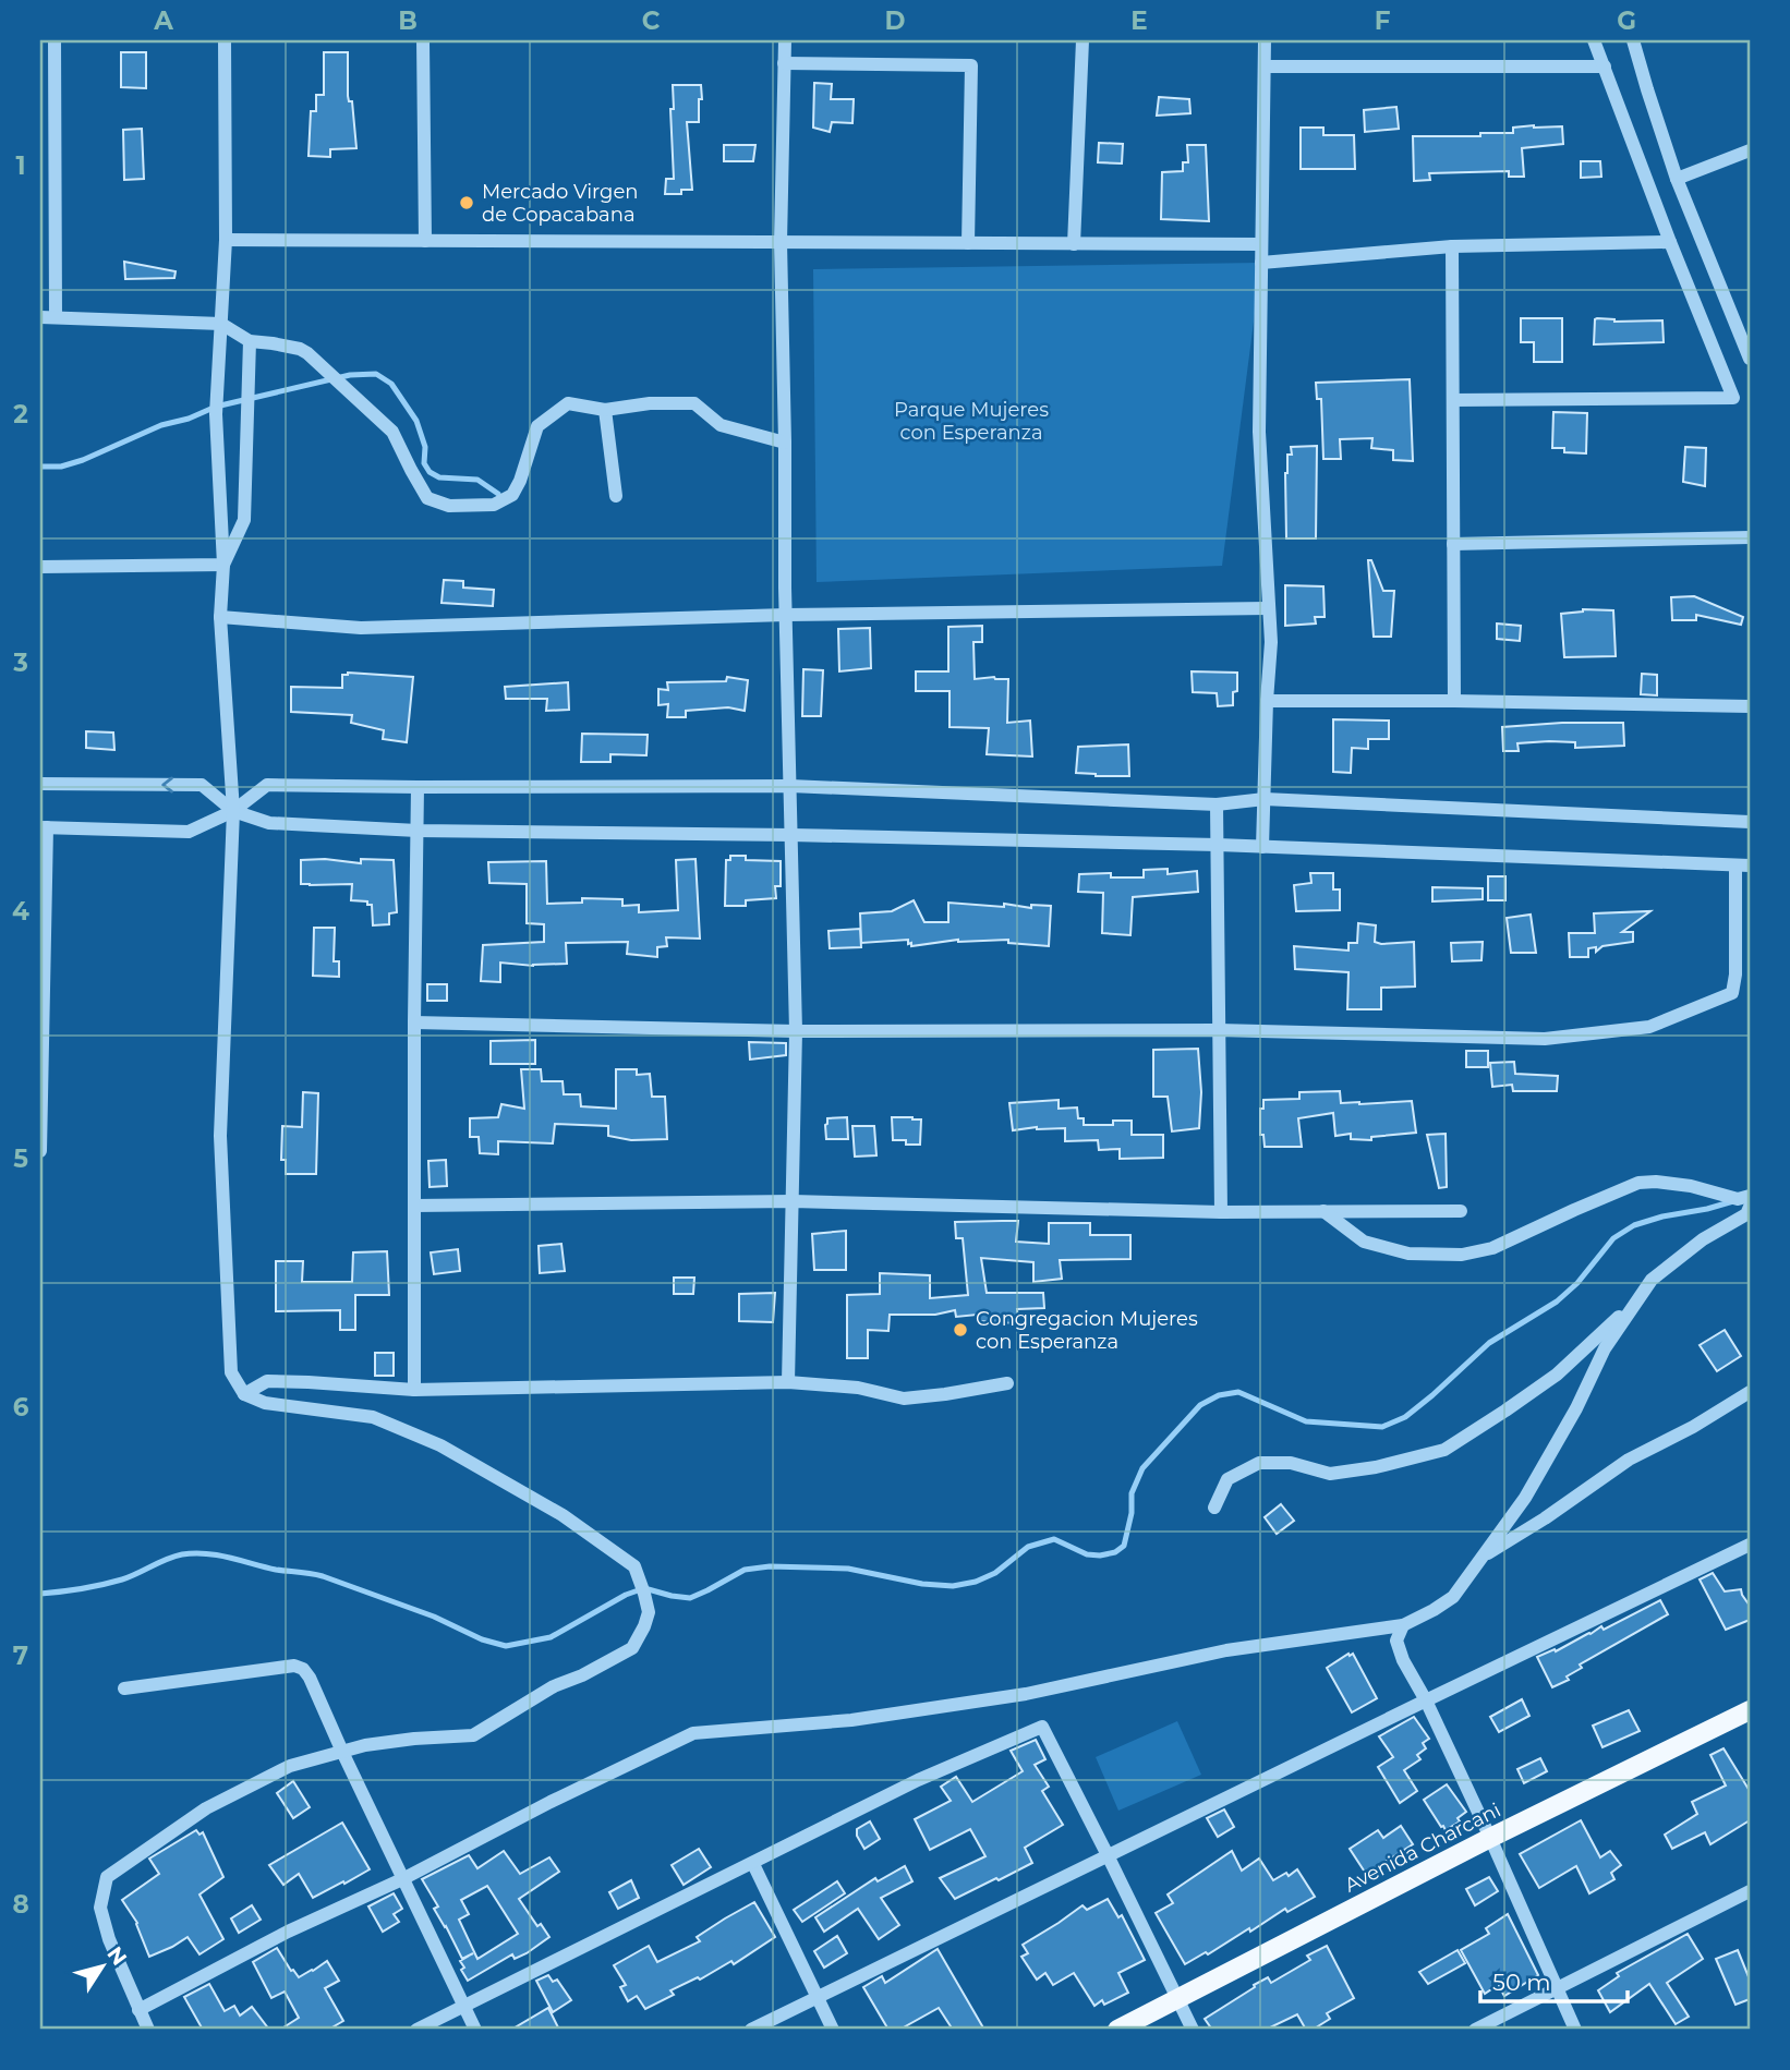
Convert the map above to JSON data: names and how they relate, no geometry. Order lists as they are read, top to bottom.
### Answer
{
  "streets": {
    "main road": ["Avenida Charcani"]
  },
  "parks": ["Parque Mujeres con Esperanza"],
  "places": ["Mercado Virgen de Copacabana", "Congregacion Mujeres con Esperanza"],
  "scale_bar": "50 m",
  "north": "top right",
  "grid": {
    "columns": [
      "A",
      "B",
      "C",
      "D",
      "E",
      "F",
      "G"
    ],
    "rows": [
      "1",
      "2",
      "3",
      "4",
      "5",
      "6",
      "7",
      "8"
    ]
  }
}
